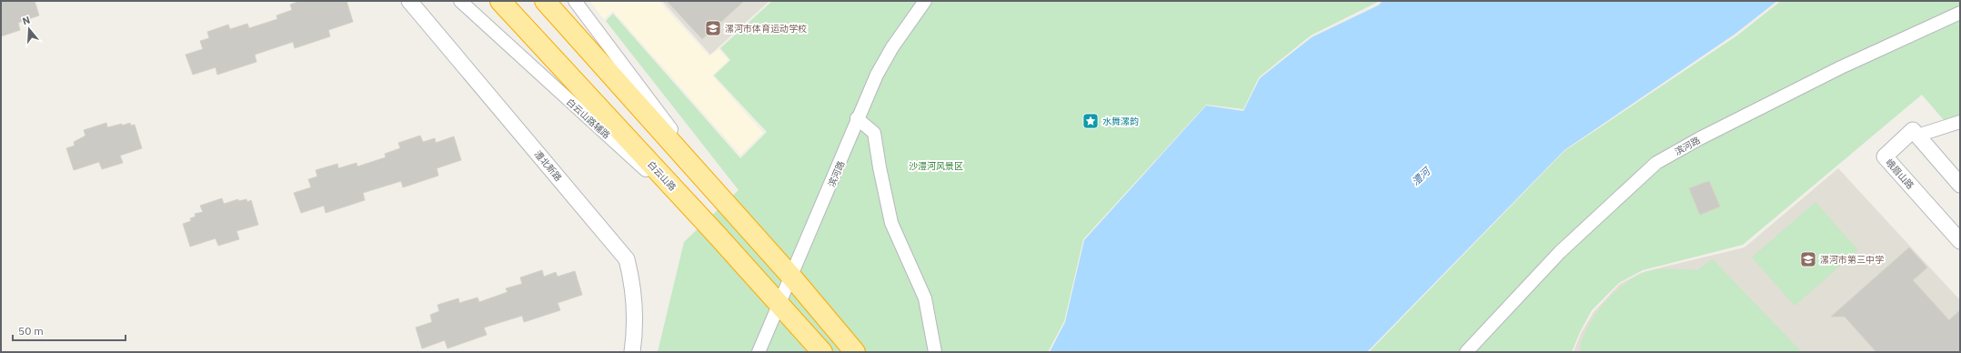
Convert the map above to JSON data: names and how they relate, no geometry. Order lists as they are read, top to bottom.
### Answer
{
  "streets": {
    "highway": ["白云山路"],
    "street": [
      "白云山路辅路",
      "滨河路",
      "澧北新路",
      "峨眉山路"
    ]
  },
  "crossings": [
    ["白云山路辅路", "白云山路"],
    ["滨河路", "白云山路"]
  ],
  "water": ["澧河"],
  "parks": ["沙澧河风景区"],
  "places": {
    "school or university": ["漯河市体育运动学校", "漯河市第三中学"],
    "place": ["水舞漯韵"]
  },
  "scale_bar": "50 m",
  "north": "top"
}
